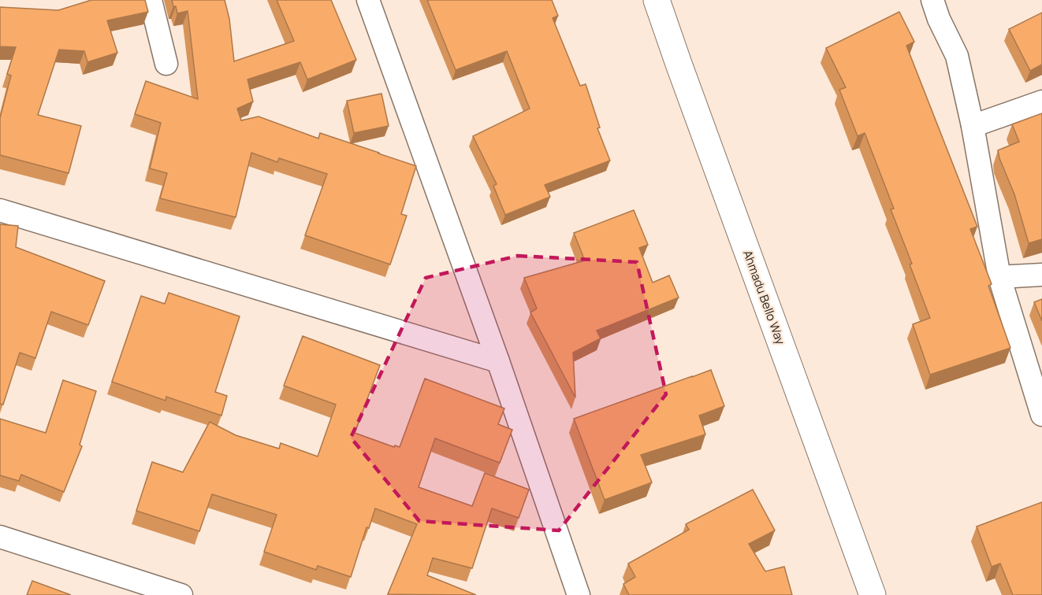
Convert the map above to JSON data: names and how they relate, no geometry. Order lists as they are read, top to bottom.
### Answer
{
  "streets": {
    "street": ["Ahmadu Bello Way"]
  }
}
